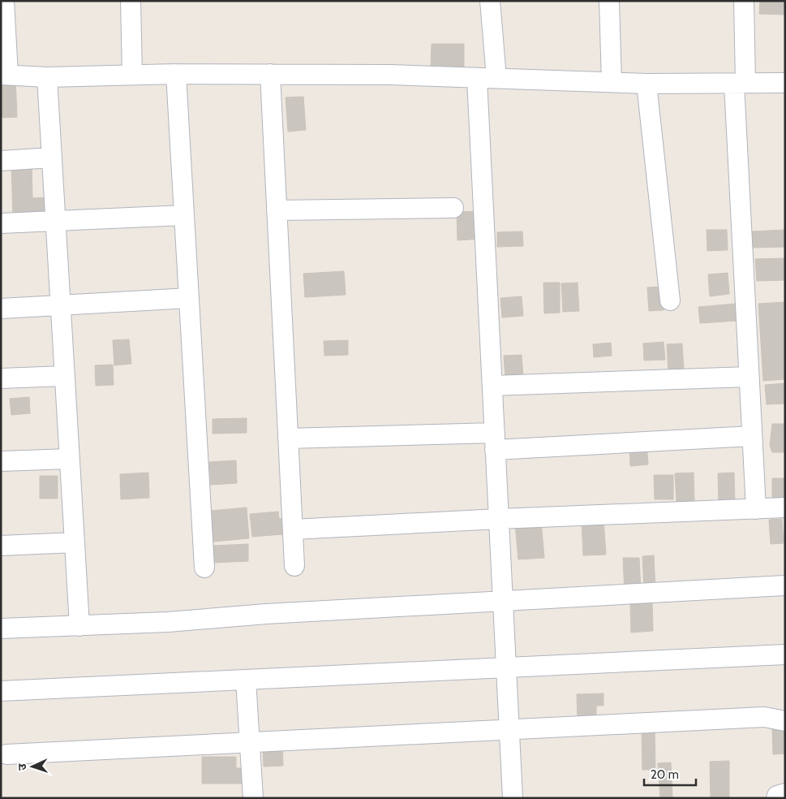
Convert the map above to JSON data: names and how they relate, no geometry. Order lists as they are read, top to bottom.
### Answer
{
  "scale_bar": "20 m",
  "north": "left"
}
